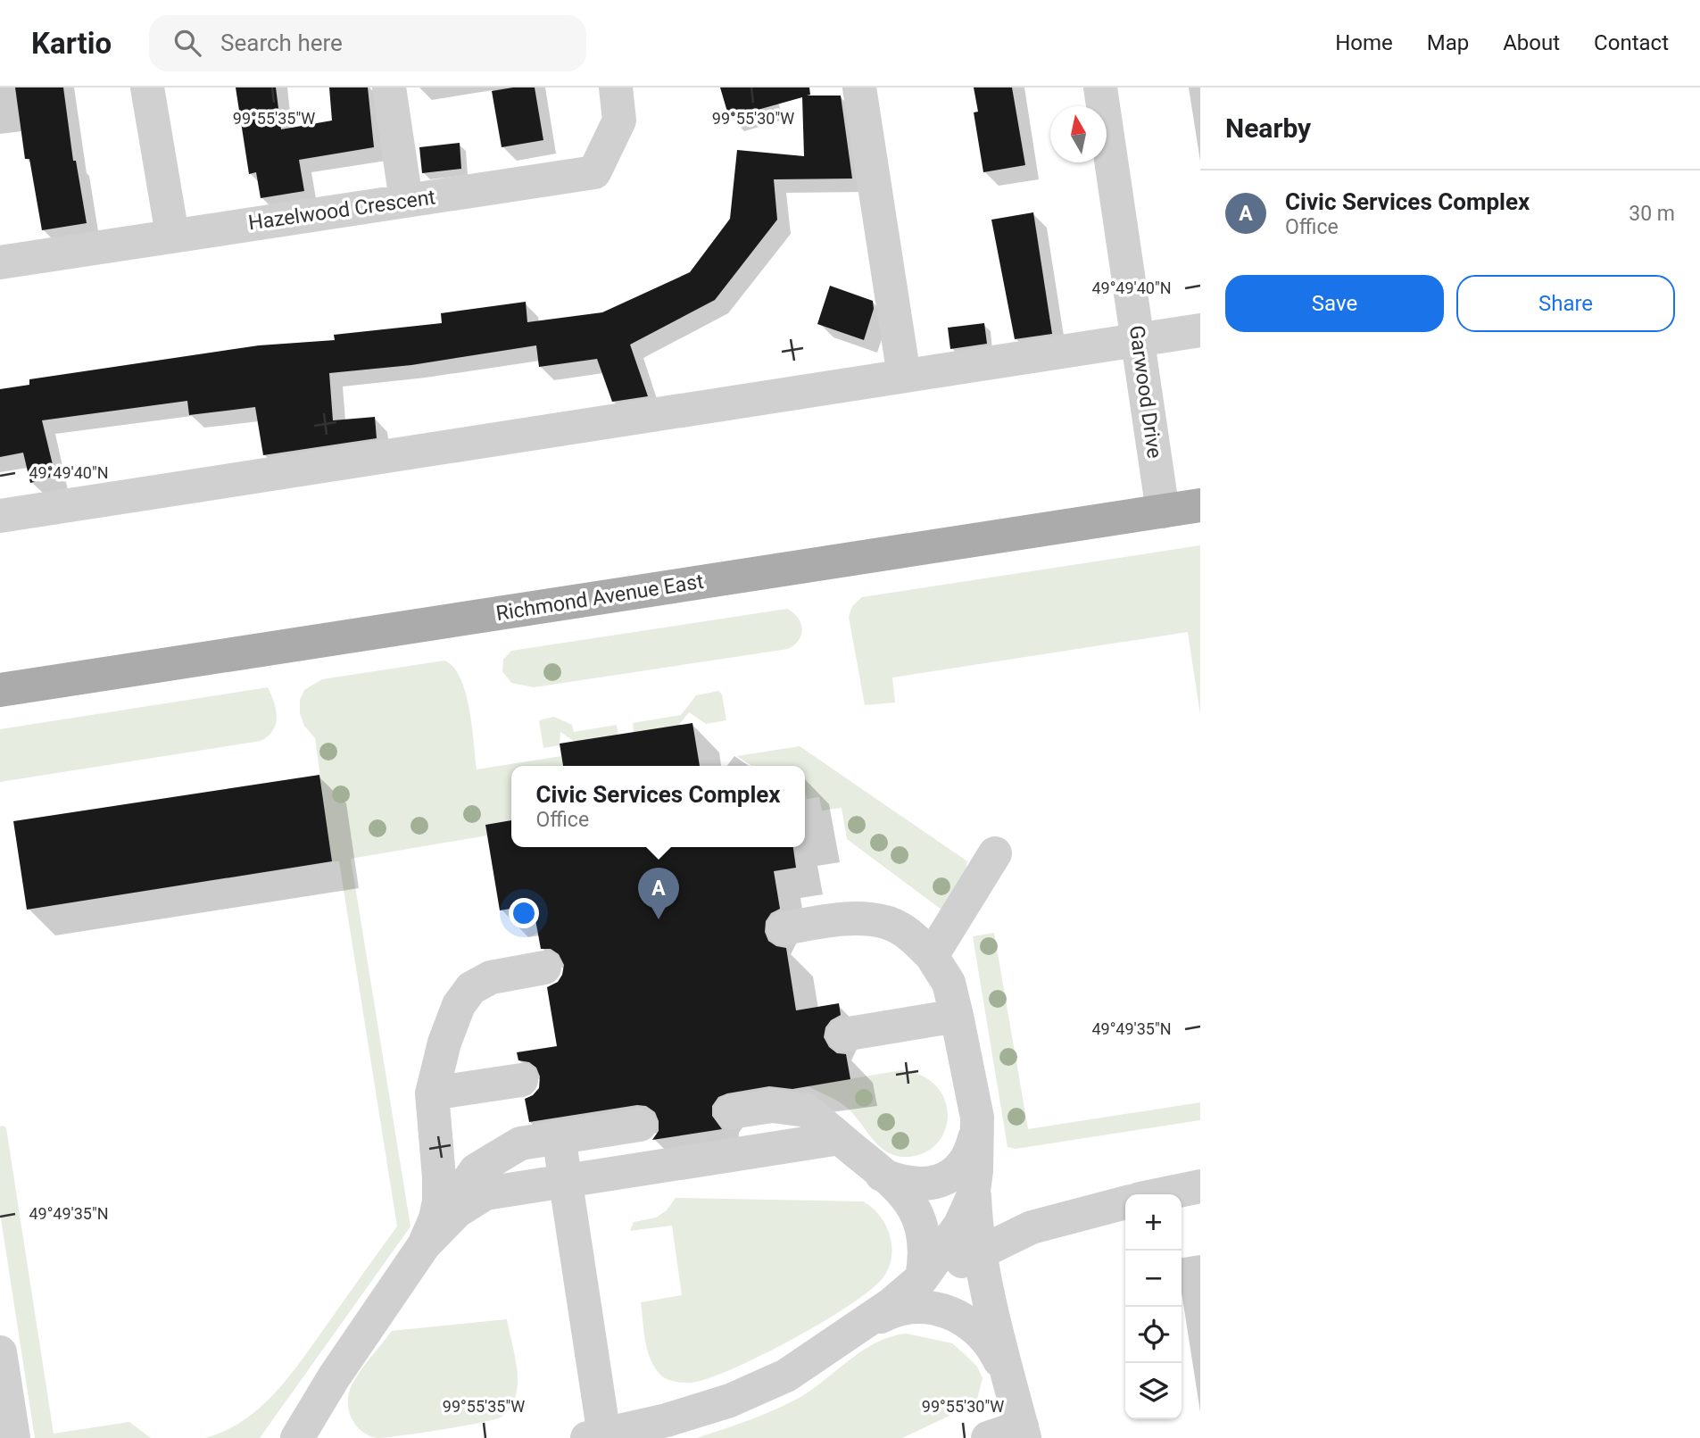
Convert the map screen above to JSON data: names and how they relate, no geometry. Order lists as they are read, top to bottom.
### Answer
{
  "streets": {
    "main road": ["Richmond Avenue East"],
    "street": ["Hazelwood Crescent", "Garwood Drive"]
  },
  "crossings": [
    ["Garwood Drive", "Richmond Avenue East"]
  ],
  "north": "top",
  "page": {
    "header": "Kartio",
    "search": "Search here",
    "nav": [
      "Home",
      "Map",
      "About",
      "Contact"
    ],
    "heading": "Nearby",
    "list": [
      {
        "mark": "A",
        "name": "Civic Services Complex",
        "note": "Office",
        "value": "30 m"
      }
    ],
    "buttons": ["Save", "Share"],
    "popup": ["Civic Services Complex", "Office"],
    "pins": "A",
    "map_buttons": ["+", "−"]
  },
  "coordinates": [
    "99°55'35\"W",
    "99°55'30\"W",
    "49°49'40\"N",
    "49°49'35\"N"
  ]
}
